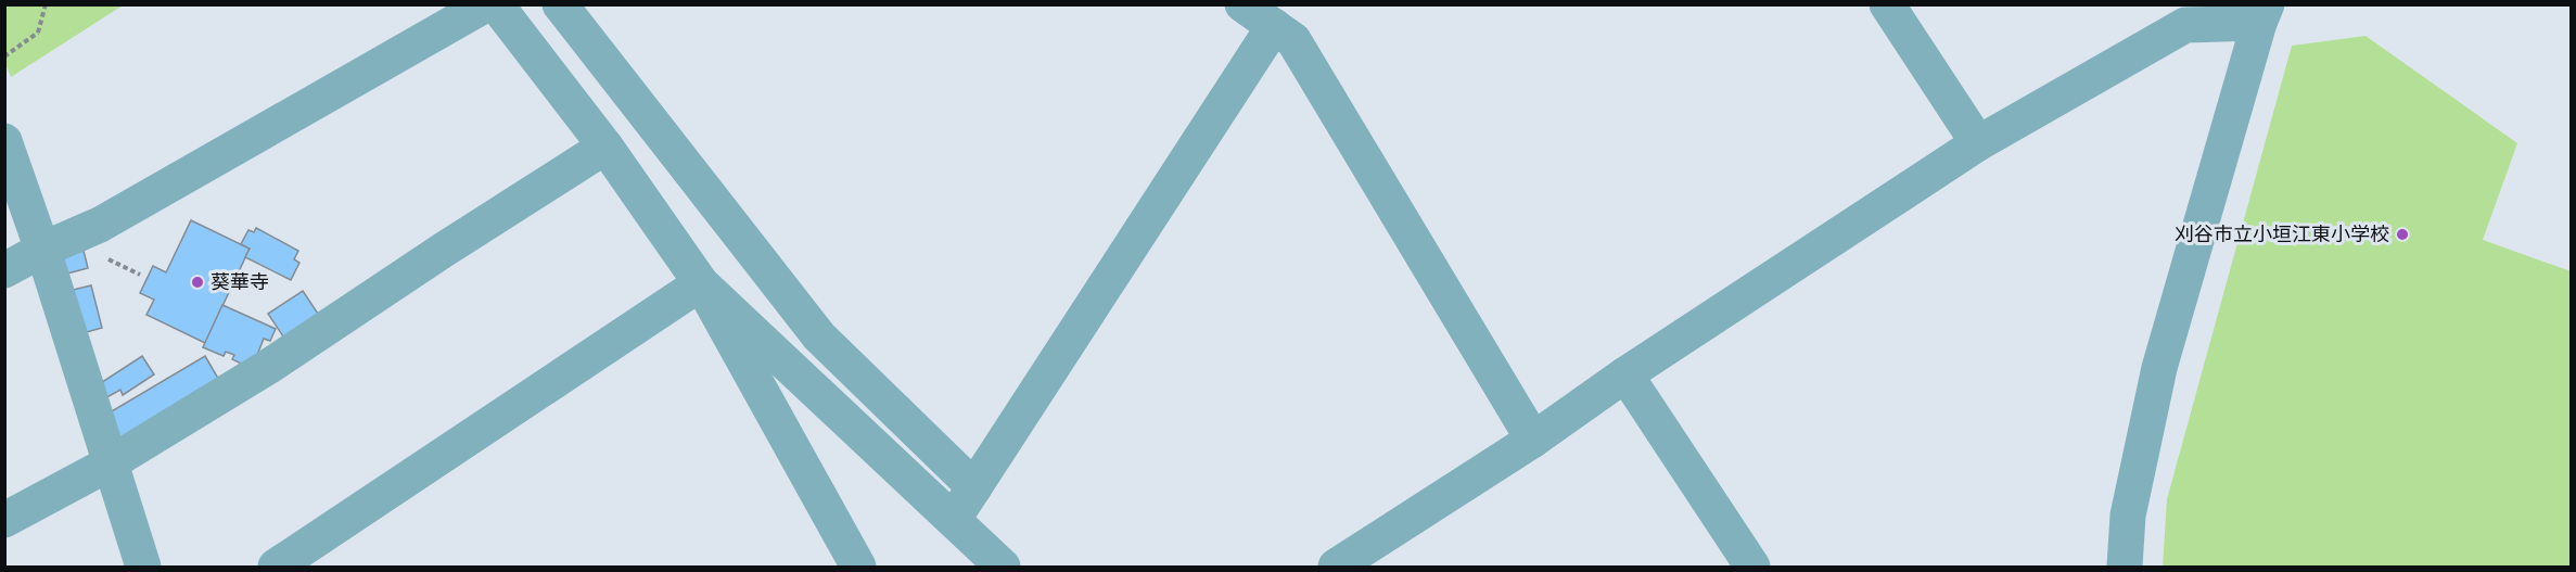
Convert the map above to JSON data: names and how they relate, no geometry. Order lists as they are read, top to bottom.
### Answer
{
  "places": ["刈谷市立小垣江東小学校", "葵華寺"]
}
